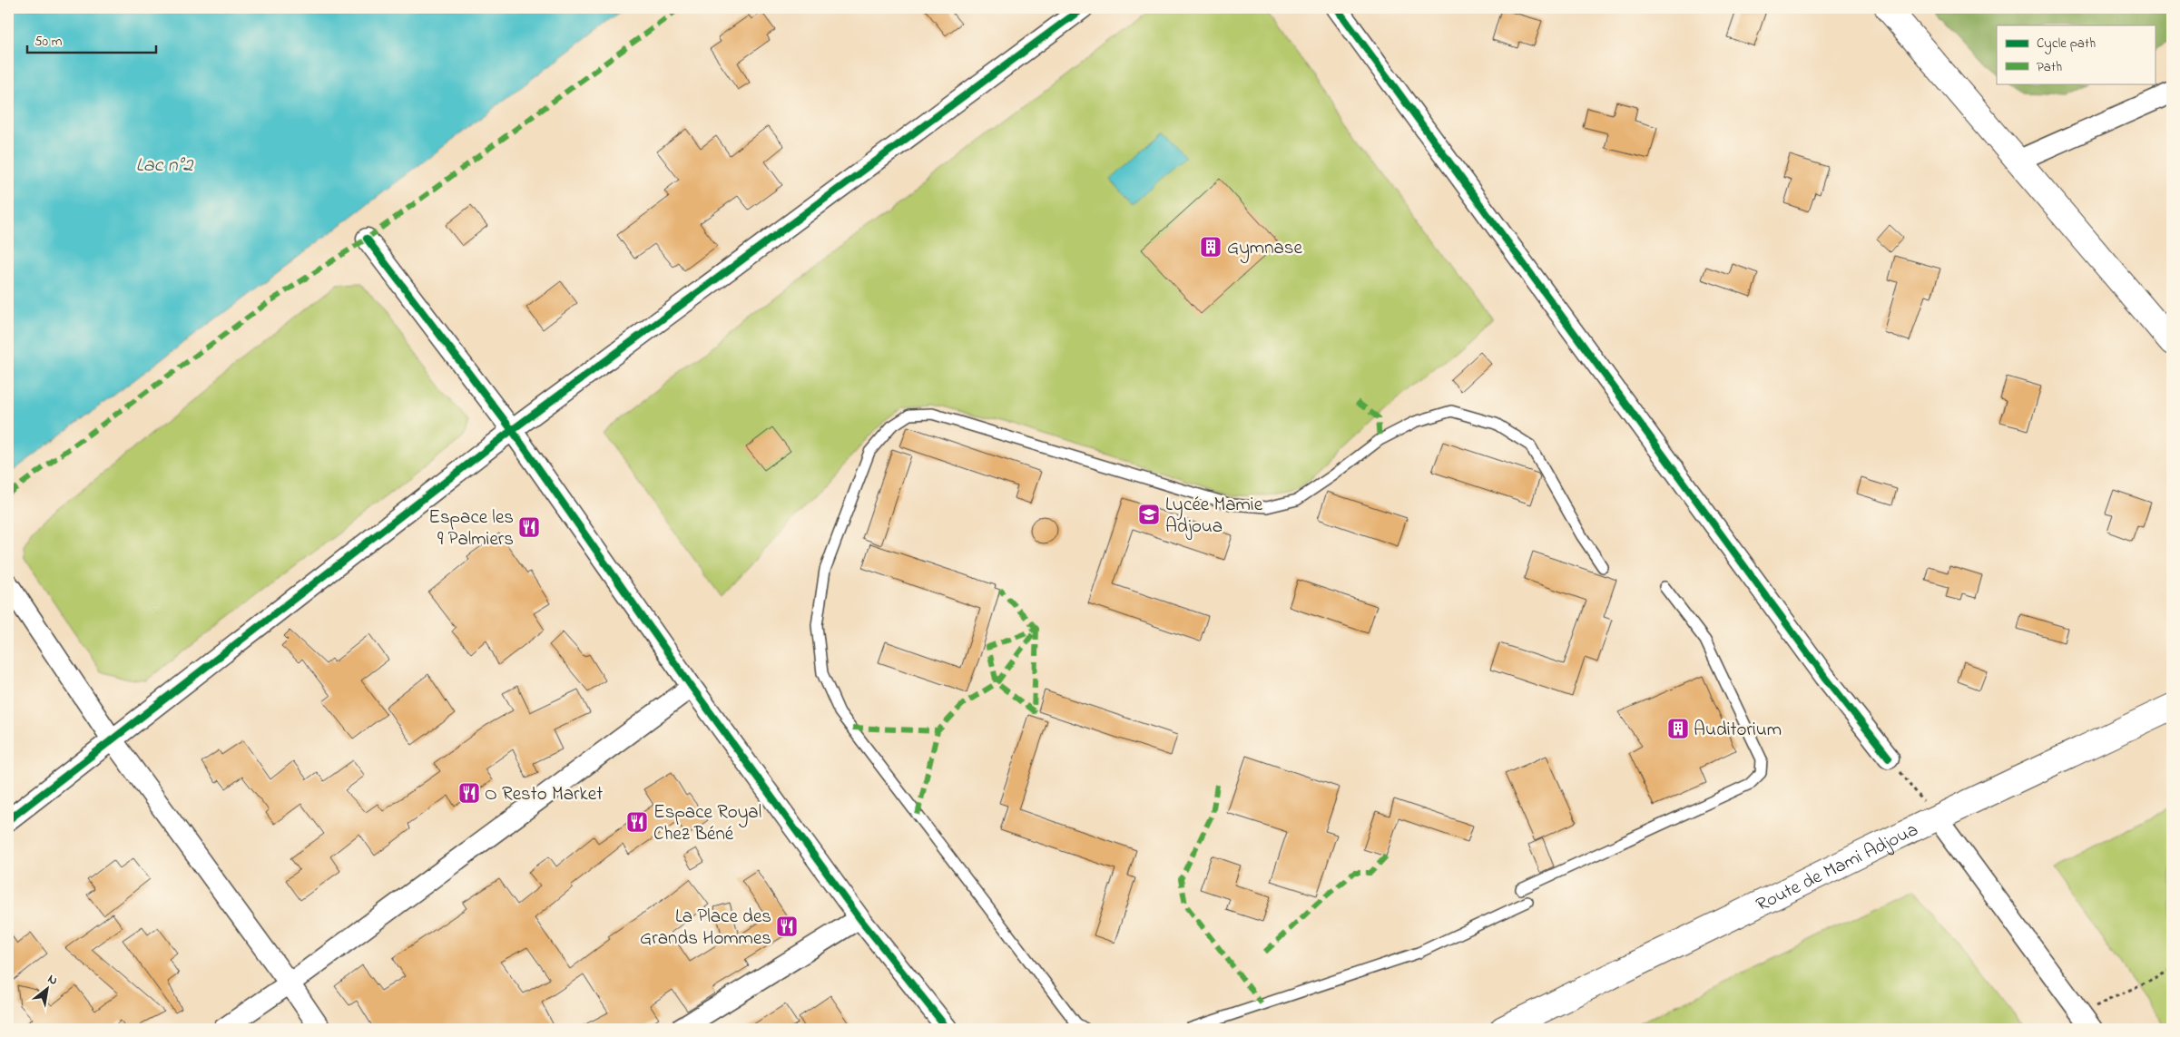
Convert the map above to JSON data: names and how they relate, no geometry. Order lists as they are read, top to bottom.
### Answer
{
  "streets": {
    "street": ["Route de Mami Adjoua"]
  },
  "water": ["Lac n°2"],
  "places": {
    "building": ["Gymnase", "Auditorium"],
    "school or university": ["Lycée Mamie Adjoua"],
    "restaurant": [
      "Espace les 9 Palmiers",
      "O Resto Market",
      "Espace Royal Chez Béné",
      "La Place des Grands Hommes"
    ]
  },
  "legend": ["Cycle path", "Path"],
  "scale_bar": "50 m",
  "north": "top right"
}
